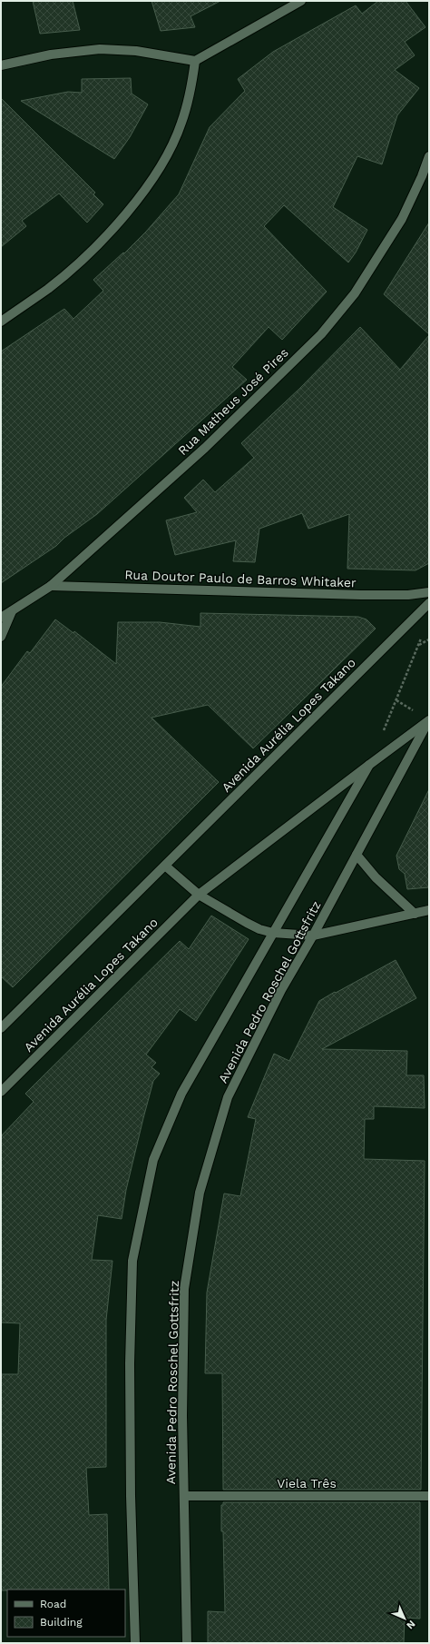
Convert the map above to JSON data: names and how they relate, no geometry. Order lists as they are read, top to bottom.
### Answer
{
  "streets": {
    "street": [
      "Rua Matheus José Pires",
      "Rua Doutor Paulo de Barros Whitaker",
      "Avenida Aurélia Lopes Takano",
      "Avenida Pedro Roschel Gottsfritz",
      "Viela Três"
    ]
  },
  "crossings": [
    ["Rua Matheus José Pires", "Rua Doutor Paulo de Barros Whitaker"],
    ["Avenida Aurélia Lopes Takano", "Avenida Pedro Roschel Gottsfritz"],
    ["Avenida Pedro Roschel Gottsfritz", "Viela Três"]
  ],
  "legend": ["Road", "Building"],
  "north": "bottom right"
}
